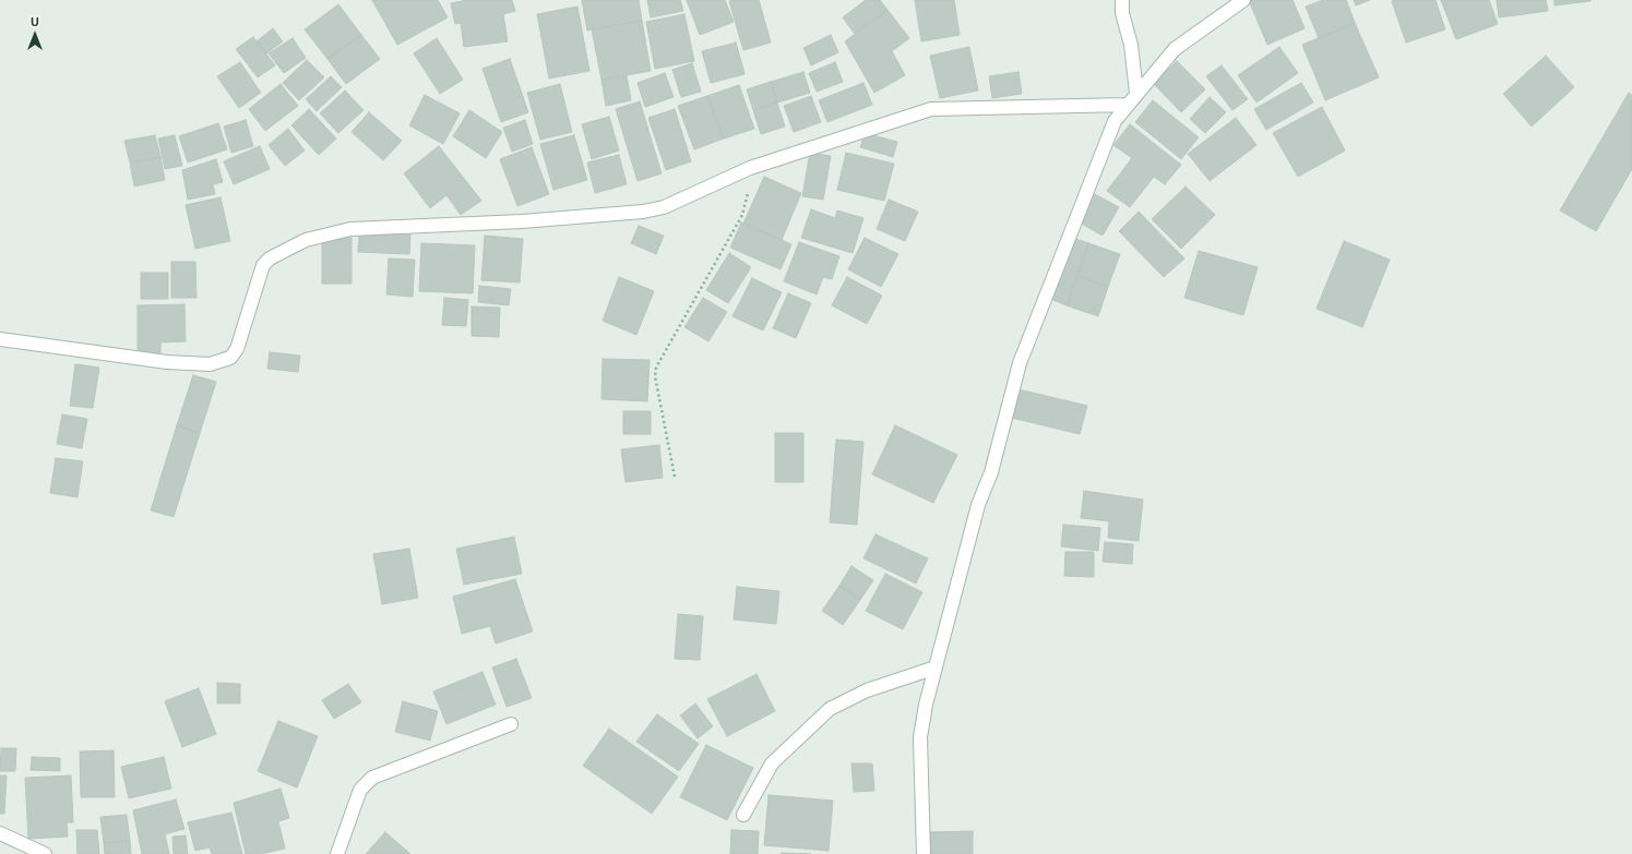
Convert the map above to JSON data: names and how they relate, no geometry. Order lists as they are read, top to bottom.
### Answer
{
  "north": "top"
}
